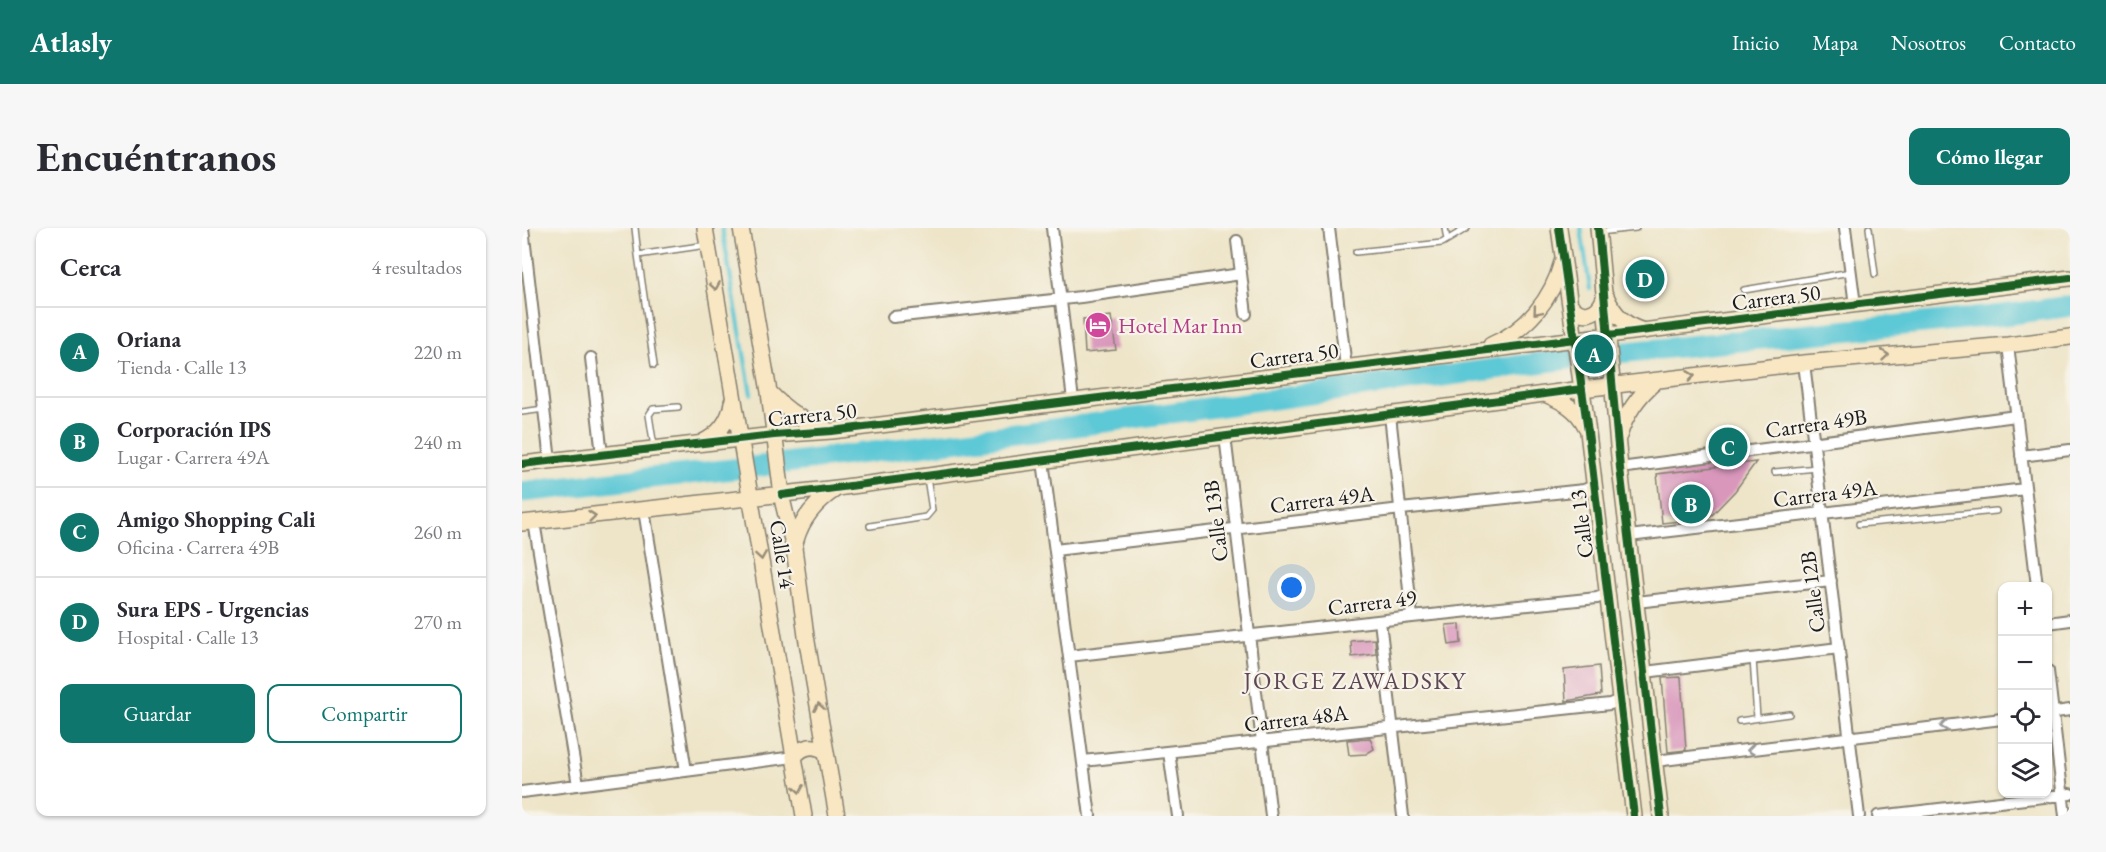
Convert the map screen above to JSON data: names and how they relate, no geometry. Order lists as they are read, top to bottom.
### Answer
{
  "streets": {
    "main road": ["Carrera 50", "Calle 13", "Calle 14"],
    "street": [
      "Carrera 49B",
      "Carrera 49A",
      "Calle 13B",
      "Calle 12B",
      "Carrera 49",
      "Carrera 48A"
    ]
  },
  "crossings": [
    ["Carrera 50", "Calle 13"],
    ["Carrera 50", "Calle 14"],
    ["Carrera 49B", "Calle 13"],
    ["Carrera 49B", "Calle 12B"],
    ["Carrera 49A", "Calle 13B"],
    ["Carrera 49A", "Calle 13"],
    ["Carrera 49A", "Calle 12B"],
    ["Calle 13B", "Carrera 49"],
    ["Calle 13B", "Carrera 48A"],
    ["Calle 13", "Carrera 49"],
    ["Calle 13", "Carrera 48A"]
  ],
  "districts": ["JORGE ZAWADSKY"],
  "places": {
    "hotel": ["Hotel Mar Inn"]
  },
  "page": {
    "header": "Atlasly",
    "nav": [
      "Inicio",
      "Mapa",
      "Nosotros",
      "Contacto"
    ],
    "buttons": [
      "Cómo llegar",
      ["Guardar", "Compartir"]
    ],
    "title": "Encuéntranos",
    "heading": ["Cerca", "4 resultados"],
    "pins": [
      "D",
      "A",
      "C",
      "B"
    ],
    "list": [
      {
        "mark": "A",
        "name": "Oriana",
        "note": "Tienda · Calle 13",
        "value": "220 m"
      },
      {
        "mark": "B",
        "name": "Corporación IPS",
        "note": "Lugar · Carrera 49A",
        "value": "240 m"
      },
      {
        "mark": "C",
        "name": "Amigo Shopping Cali",
        "note": "Oficina · Carrera 49B",
        "value": "260 m"
      },
      {
        "mark": "D",
        "name": "Sura EPS - Urgencias",
        "note": "Hospital · Calle 13",
        "value": "270 m"
      }
    ],
    "map_buttons": ["+", "−"]
  }
}
